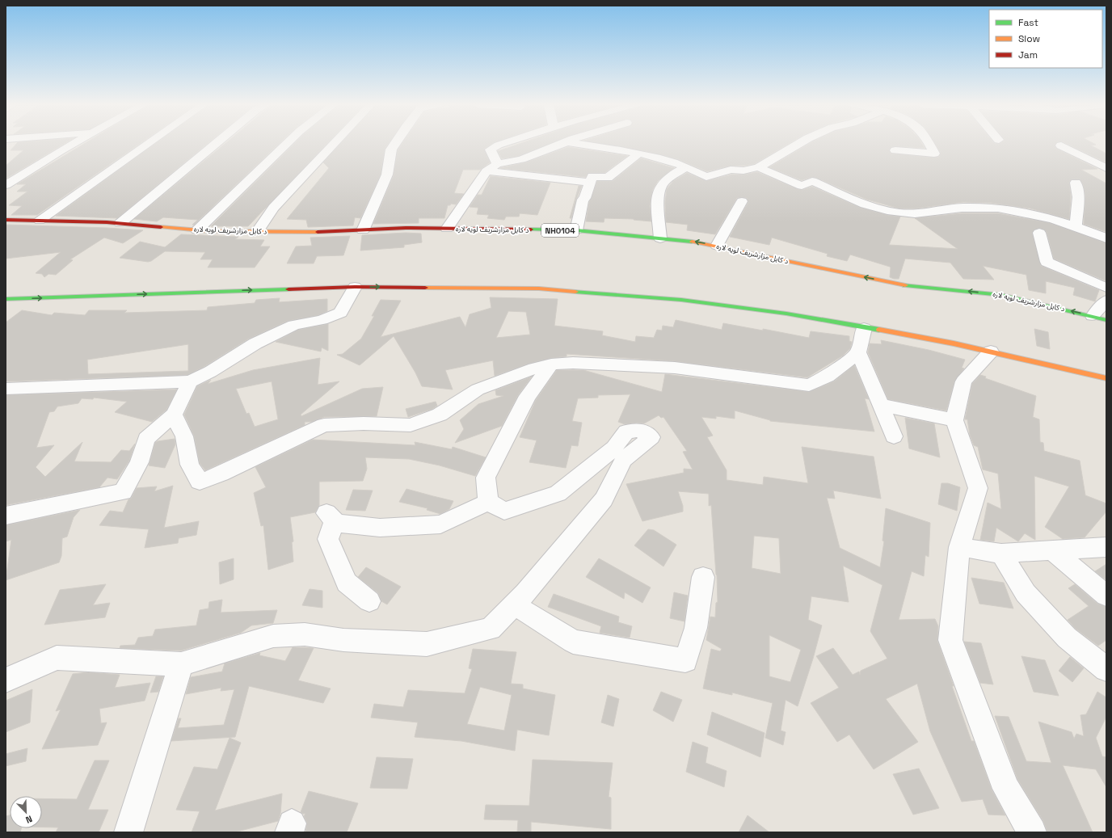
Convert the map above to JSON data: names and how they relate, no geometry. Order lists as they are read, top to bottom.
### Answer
{
  "streets": {
    "highway": ["د کابل مزارشریف لویه لاره", "NH0104"]
  },
  "legend": ["Fast", "Slow", "Jam"],
  "north": "bottom right"
}
